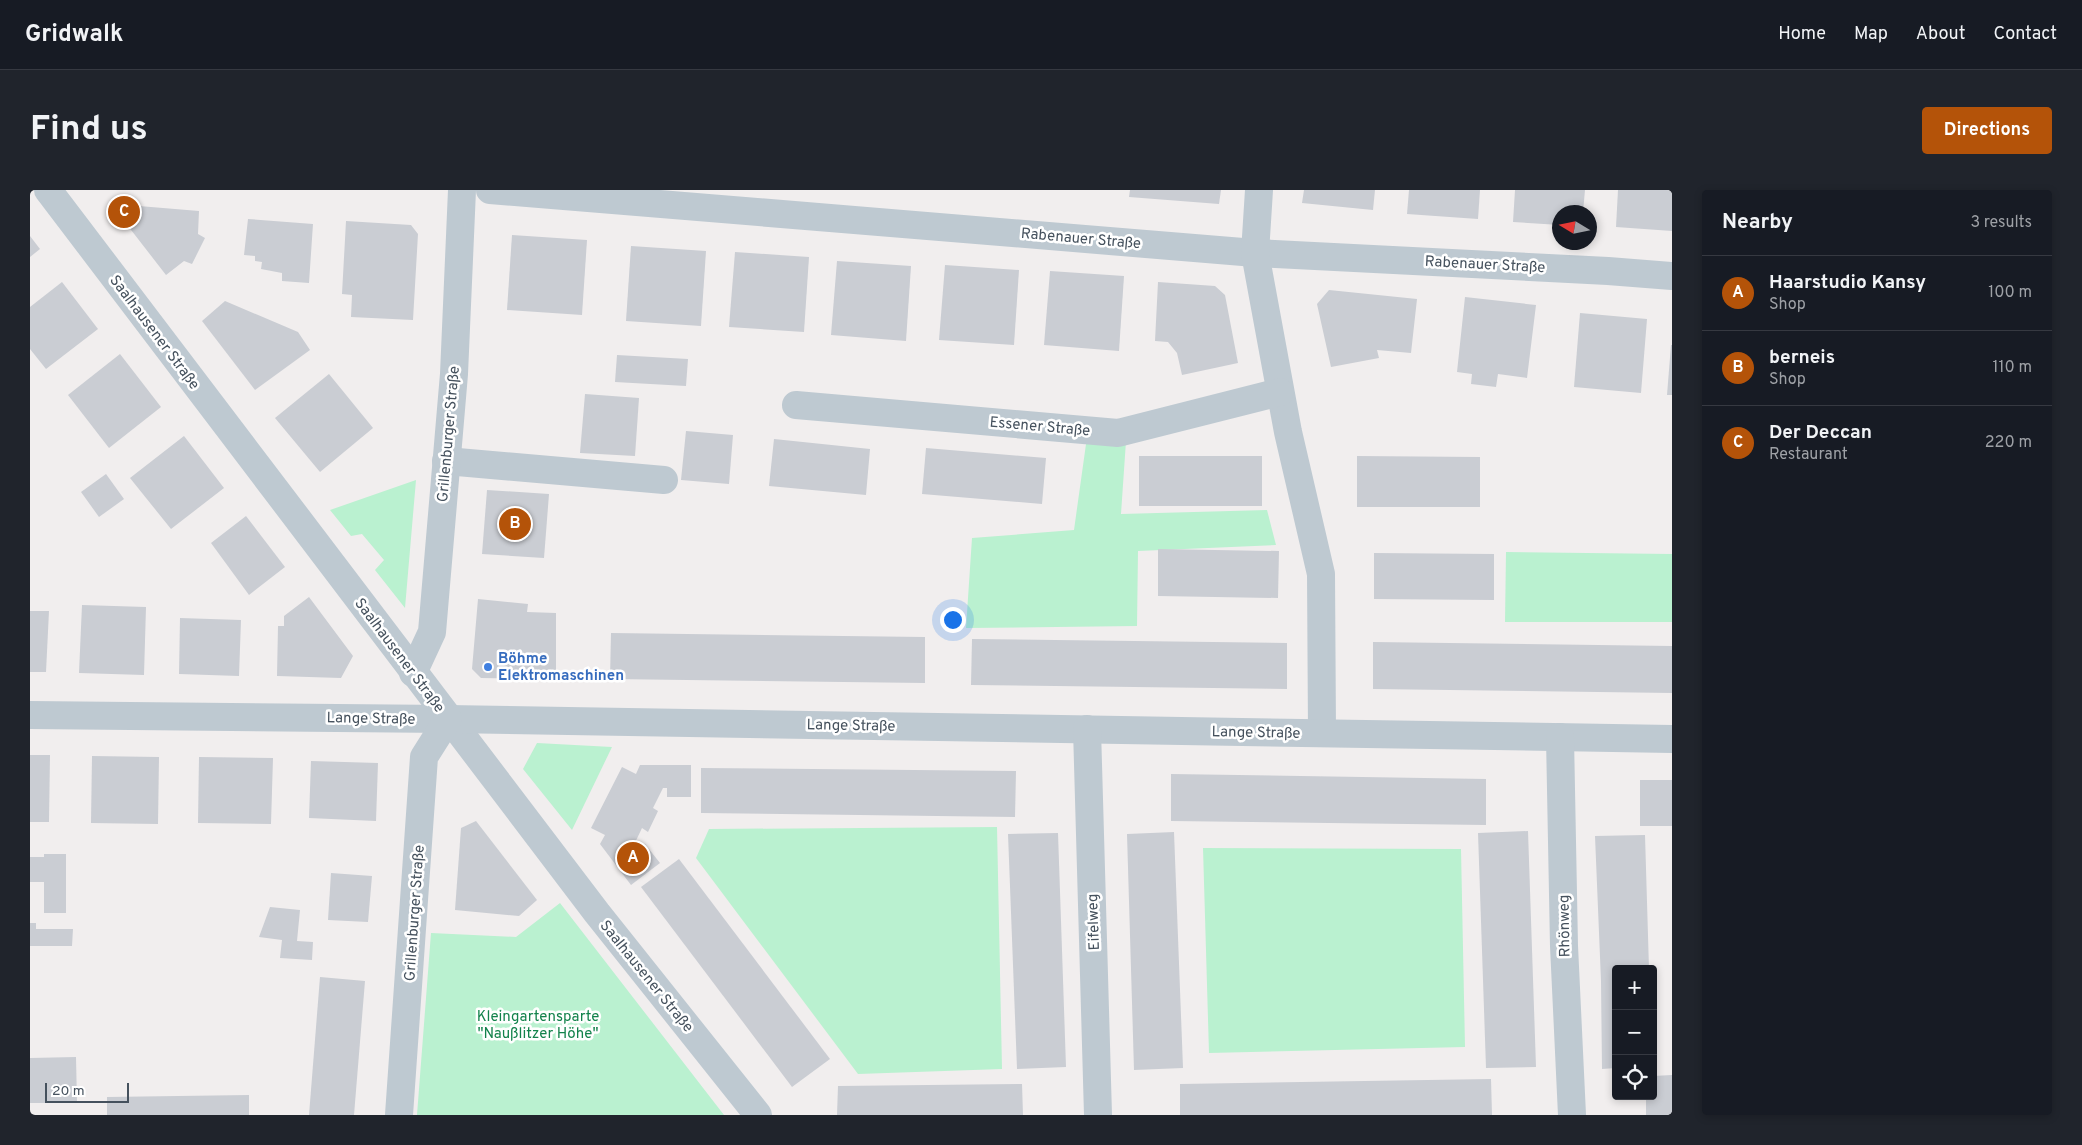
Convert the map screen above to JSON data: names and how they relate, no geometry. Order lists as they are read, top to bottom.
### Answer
{
  "streets": {
    "street": [
      "Rabenauer Straße",
      "Saalhausener Straße",
      "Essener Straße",
      "Grillenburger Straße",
      "Lange Straße",
      "Eifelweg",
      "Rhönweg"
    ]
  },
  "crossings": [
    ["Saalhausener Straße", "Grillenburger Straße"],
    ["Saalhausener Straße", "Lange Straße"],
    ["Grillenburger Straße", "Lange Straße"],
    ["Lange Straße", "Eifelweg"],
    ["Lange Straße", "Rhönweg"]
  ],
  "parks": ["Kleingartensparte \"Naußlitzer Höhe\""],
  "places": ["Böhme Elektromaschinen"],
  "scale_bar": "20 m",
  "north": "left",
  "page": {
    "header": "Gridwalk",
    "nav": [
      "Home",
      "Map",
      "About",
      "Contact"
    ],
    "buttons": "Directions",
    "title": "Find us",
    "heading": ["Nearby", "3 results"],
    "pins": ["C", "B", "A"],
    "list": [
      {
        "mark": "A",
        "name": "Haarstudio Kansy",
        "note": "Shop",
        "value": "100 m"
      },
      {
        "mark": "B",
        "name": "berneis",
        "note": "Shop",
        "value": "110 m"
      },
      {
        "mark": "C",
        "name": "Der Deccan",
        "note": "Restaurant",
        "value": "220 m"
      }
    ],
    "map_buttons": ["+", "−"],
    "scale": "20 m"
  }
}
